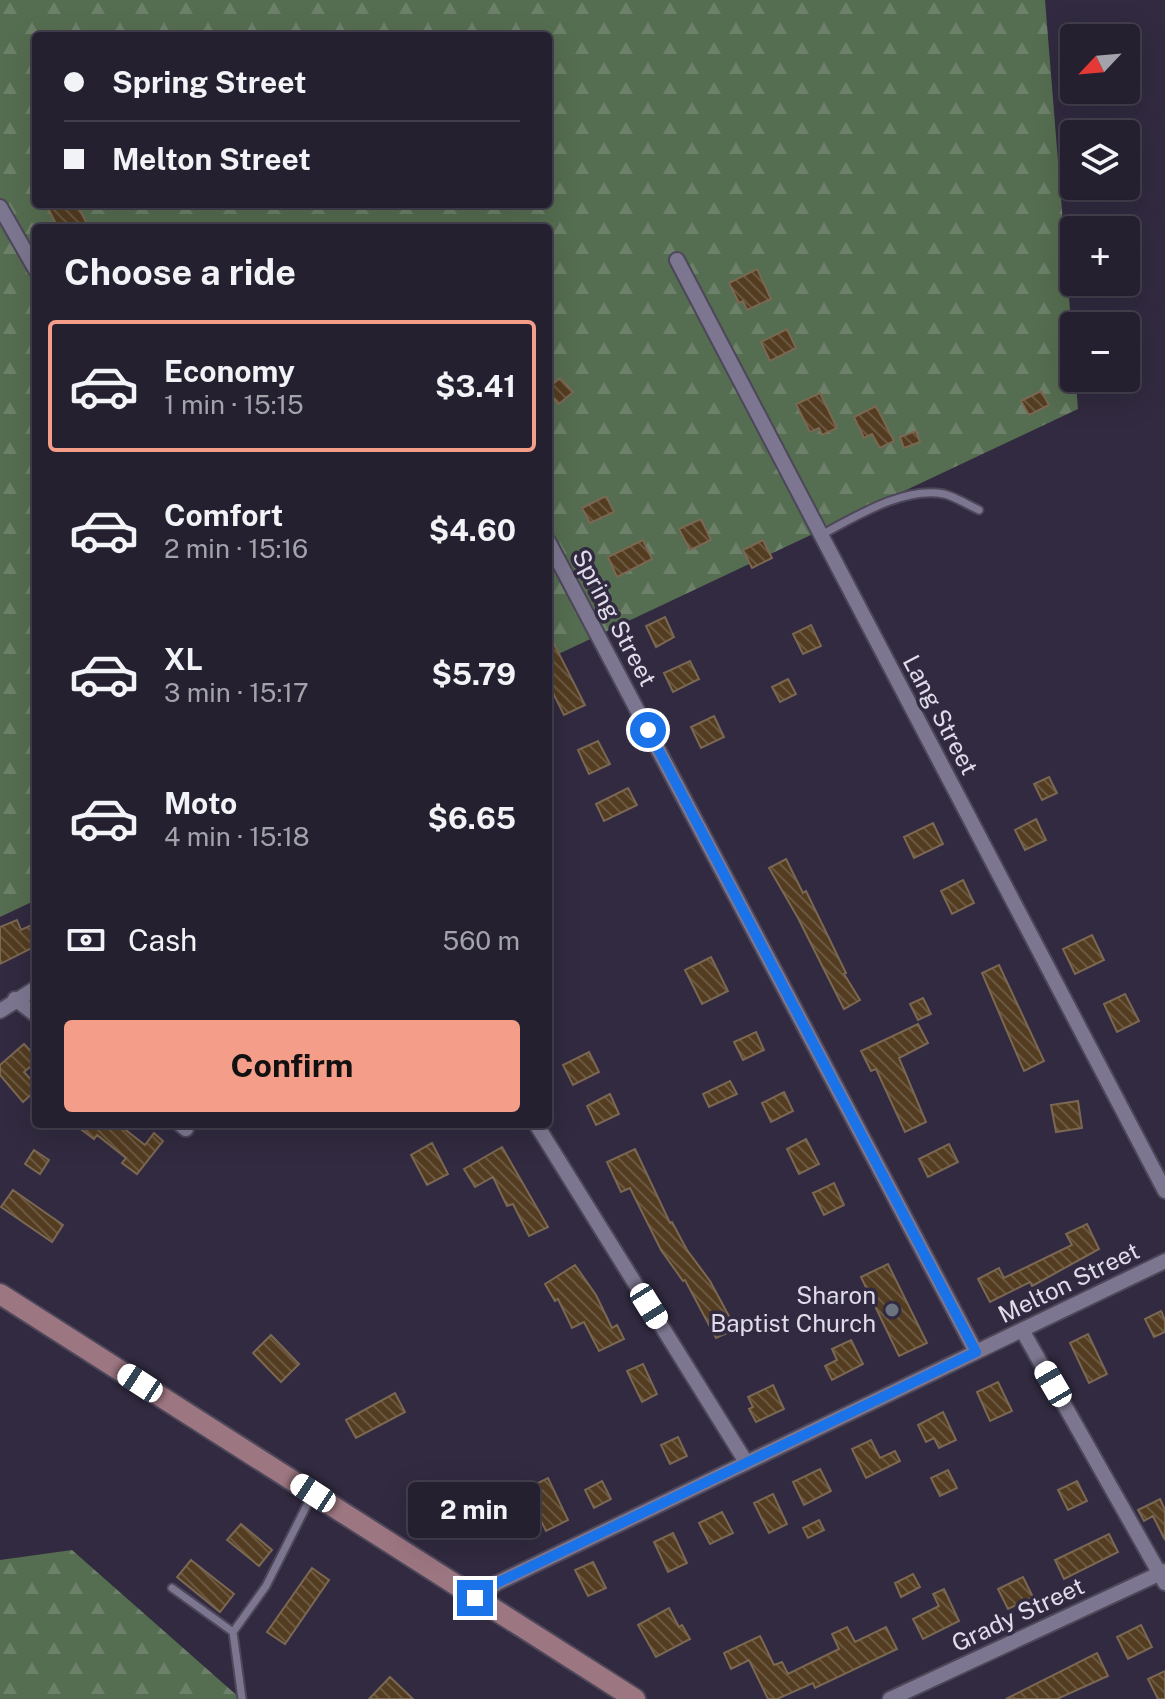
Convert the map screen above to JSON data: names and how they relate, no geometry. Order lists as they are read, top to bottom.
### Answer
{
  "streets": {
    "street": [
      "Spring Street",
      "Lang Street",
      "Melton Street",
      "Grady Street"
    ]
  },
  "crossings": [
    ["Spring Street", "Melton Street"]
  ],
  "places": ["Sharon Baptist Church"],
  "north": "bottom left",
  "page": {
    "map_buttons": ["+", "−"],
    "banner": ["Spring Street", "Melton Street"],
    "heading": "Choose a ride",
    "list": [
      {
        "name": "Economy",
        "note": "1 min · 15:15",
        "value": "$3.41"
      },
      {
        "name": "Comfort",
        "note": "2 min · 15:16",
        "value": "$4.60"
      },
      {
        "name": "XL",
        "note": "3 min · 15:17",
        "value": "$5.79"
      },
      {
        "name": "Moto",
        "note": "4 min · 15:18",
        "value": "$6.65"
      }
    ],
    "pay": ["Cash", "560 m"],
    "buttons": "Confirm",
    "bubble": "2 min"
  }
}
